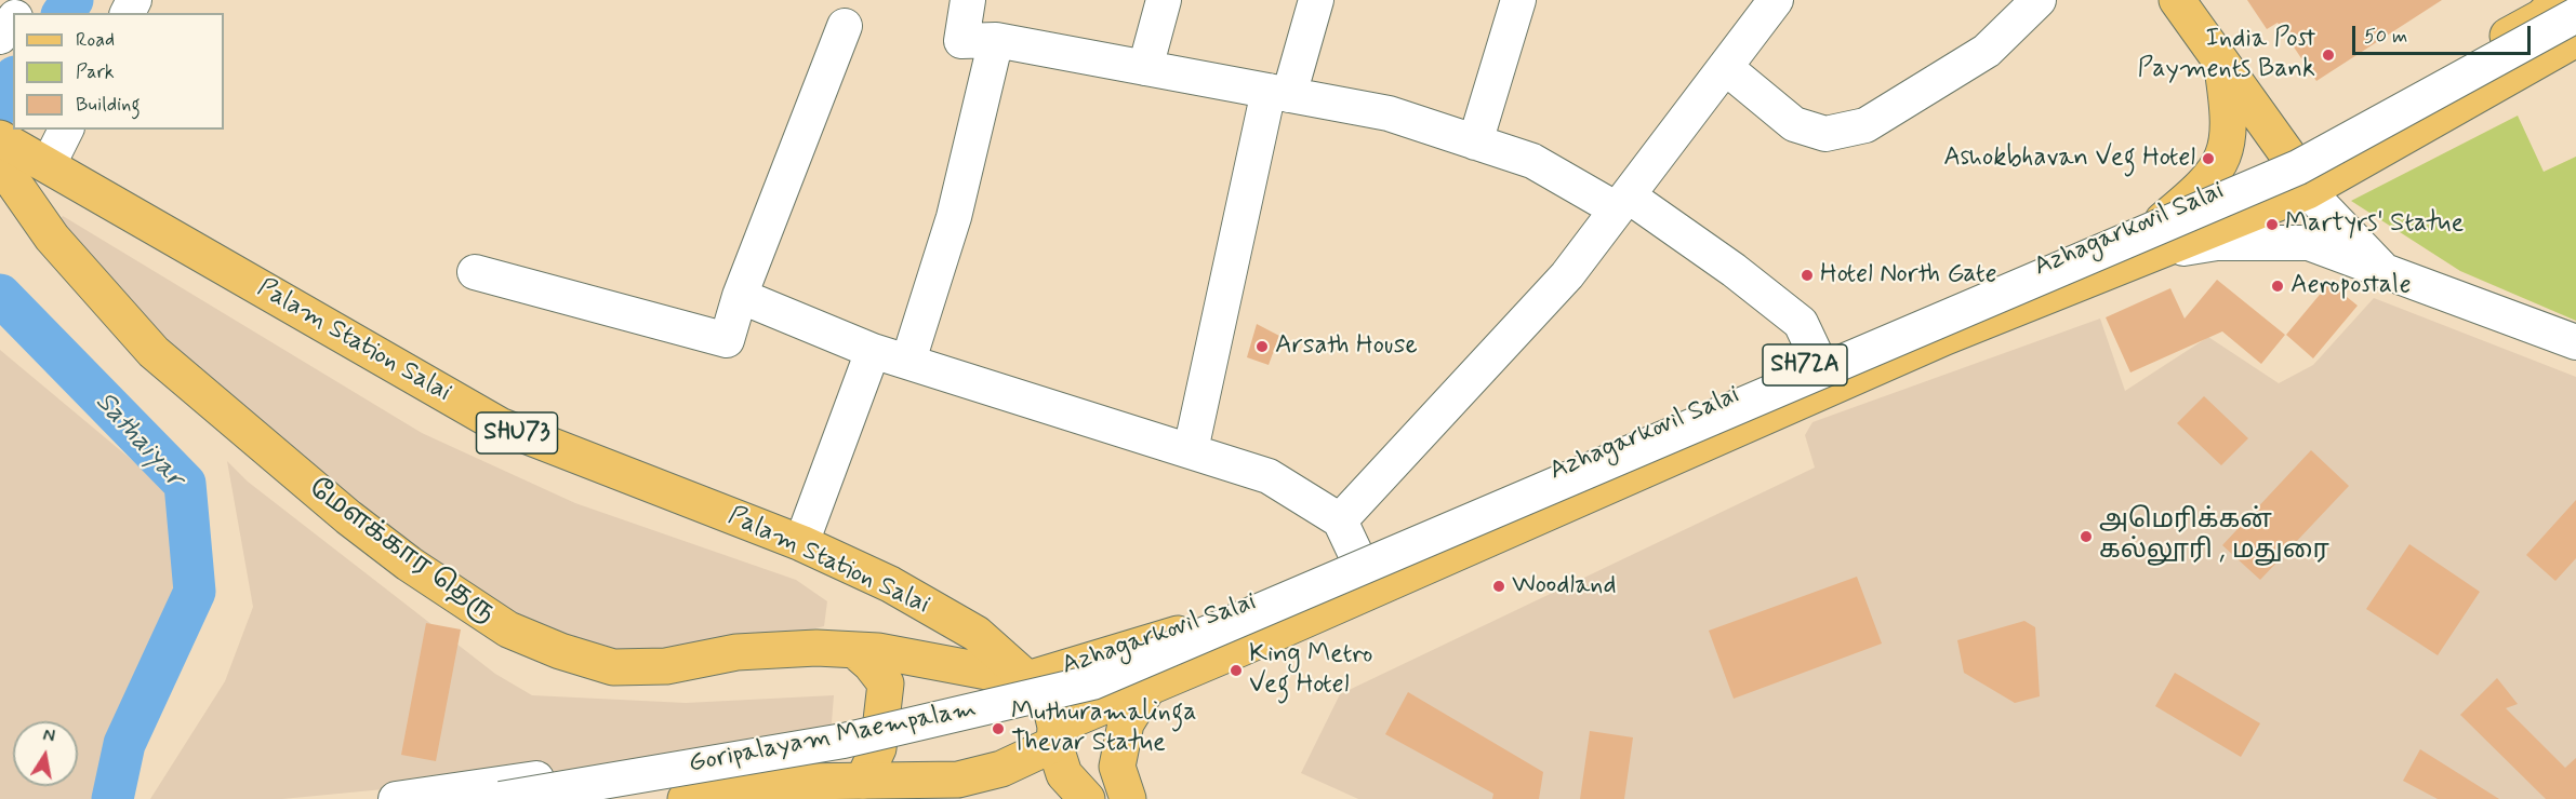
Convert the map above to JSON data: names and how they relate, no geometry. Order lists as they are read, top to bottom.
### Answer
{
  "streets": {
    "main road": [
      "Azhagarkovil Salai",
      "Palam Station Salai",
      "SH72A",
      "SHU73",
      "மேளக்கார தெரு"
    ],
    "street": ["Goripalayam Maempalam"]
  },
  "crossings": [
    ["Azhagarkovil Salai", "Palam Station Salai"],
    ["Azhagarkovil Salai", "SHU73"],
    ["Azhagarkovil Salai", "மேளக்கார தெரு"],
    ["Palam Station Salai", "SHU73"],
    ["Palam Station Salai", "மேளக்கார தெரு"],
    ["SHU73", "மேளக்கார தெரு"]
  ],
  "water": ["Sathaiyar"],
  "places": [
    "India Post Payments Bank",
    "Ashokbhavan Veg Hotel",
    "Martyrs' Statue",
    "Hotel North Gate",
    "Aeropostale",
    "Arsath House",
    "அமெரிக்கன் கல்லூரி , மதுரை",
    "Woodland",
    "King Metro Veg Hotel",
    "Muthuramalinga Thevar Statue"
  ],
  "legend": ["Road", "Park", "Building"],
  "scale_bar": "50 m",
  "north": "top"
}
